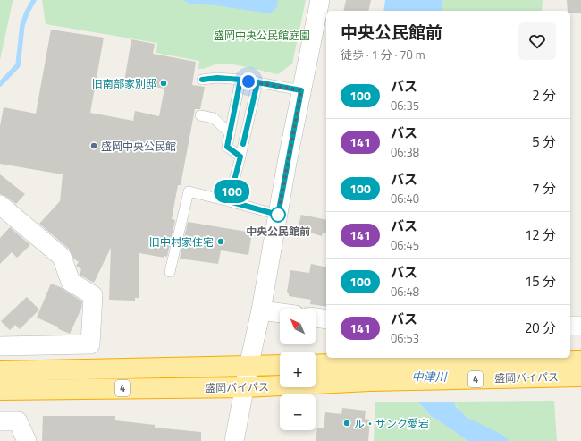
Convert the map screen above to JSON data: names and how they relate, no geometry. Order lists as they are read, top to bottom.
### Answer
{
  "streets": {
    "highway": ["盛岡バイパス", "4"]
  },
  "water": ["中津川"],
  "parks": ["盛岡中央公民館庭園"],
  "places": [
    "旧南部家別邸",
    "盛岡中央公民館",
    "中央公民館前",
    "旧中村家住宅",
    "ル・サンク愛宕"
  ],
  "lines": ["bus line 100"],
  "north": "top left",
  "page": {
    "on_map": "100",
    "heading": ["中央公民館前", "徒歩 · 1 分 · 70 m"],
    "list": [
      {
        "mark": "100",
        "name": "バス",
        "note": "06:35",
        "value": "2 分"
      },
      {
        "mark": "141",
        "name": "バス",
        "note": "06:38",
        "value": "5 分"
      },
      {
        "mark": "100",
        "name": "バス",
        "note": "06:40",
        "value": "7 分"
      },
      {
        "mark": "141",
        "name": "バス",
        "note": "06:45",
        "value": "12 分"
      },
      {
        "mark": "100",
        "name": "バス",
        "note": "06:48",
        "value": "15 分"
      },
      {
        "mark": "141",
        "name": "バス",
        "note": "06:53",
        "value": "20 分"
      }
    ],
    "map_buttons": ["+", "−"]
  }
}
